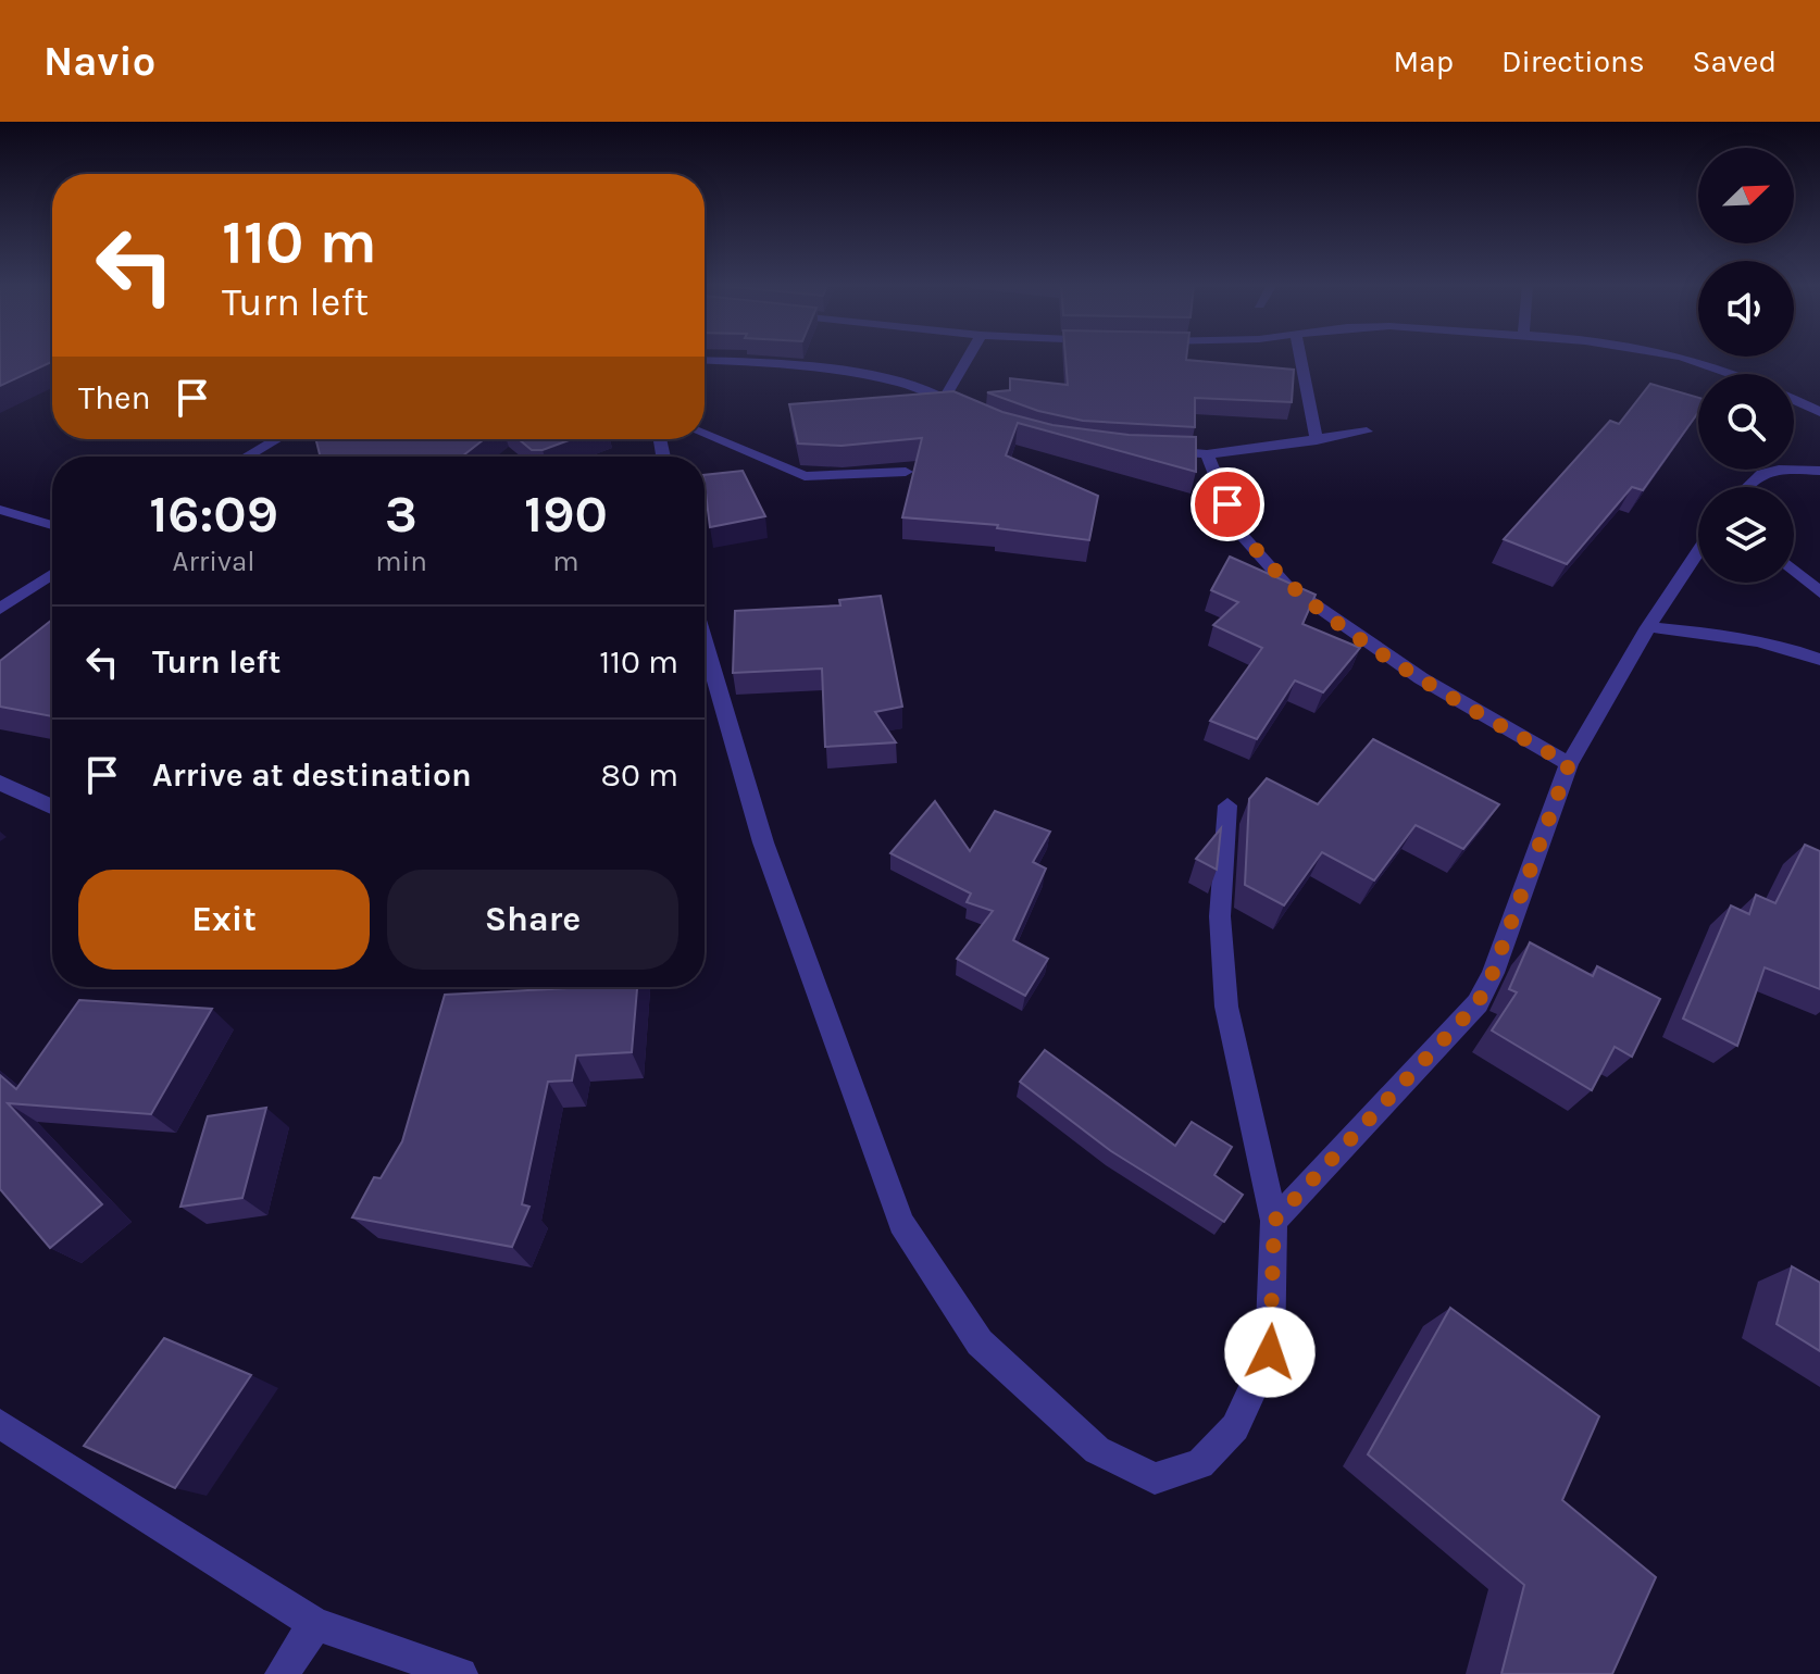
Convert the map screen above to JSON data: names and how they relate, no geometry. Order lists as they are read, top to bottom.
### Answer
{
  "north": "top right",
  "page": {
    "header": "Navio",
    "nav": ["Map", "Directions", "Saved"],
    "turn": ["110 m", "Turn left"],
    "then": "Then",
    "eta": [
      "16:09",
      "Arrival",
      "3",
      "min",
      "190",
      "m"
    ],
    "list": [
      {
        "name": "Turn left",
        "value": "110 m"
      },
      {
        "name": "Arrive at destination",
        "value": "80 m"
      }
    ],
    "buttons": ["Exit", "Share"]
  }
}
